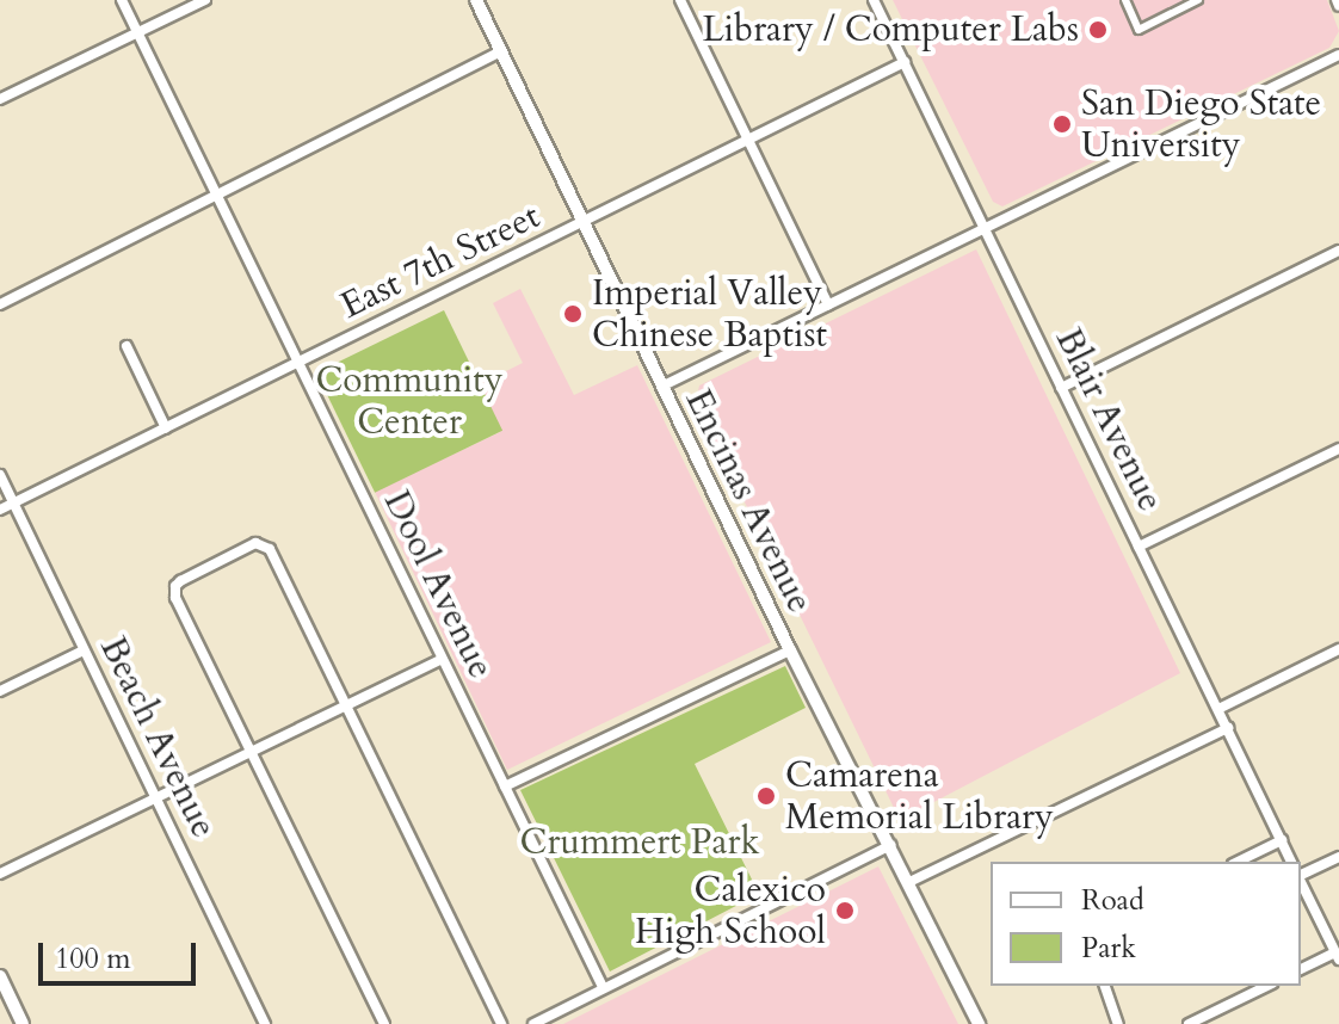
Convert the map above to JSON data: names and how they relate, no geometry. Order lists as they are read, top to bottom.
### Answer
{
  "streets": {
    "street": [
      "East 7th Street",
      "Blair Avenue",
      "Encinas Avenue",
      "Dool Avenue",
      "Beach Avenue"
    ]
  },
  "crossings": [
    ["East 7th Street", "Blair Avenue"],
    ["East 7th Street", "Encinas Avenue"],
    ["East 7th Street", "Dool Avenue"],
    ["East 7th Street", "Beach Avenue"]
  ],
  "parks": ["Community Center", "Crummert Park"],
  "places": [
    "Library / Computer Labs",
    "San Diego State University",
    "Imperial Valley Chinese Baptist",
    "Camarena Memorial Library",
    "Calexico High School"
  ],
  "legend": ["Road", "Park"],
  "scale_bar": "100 m"
}
